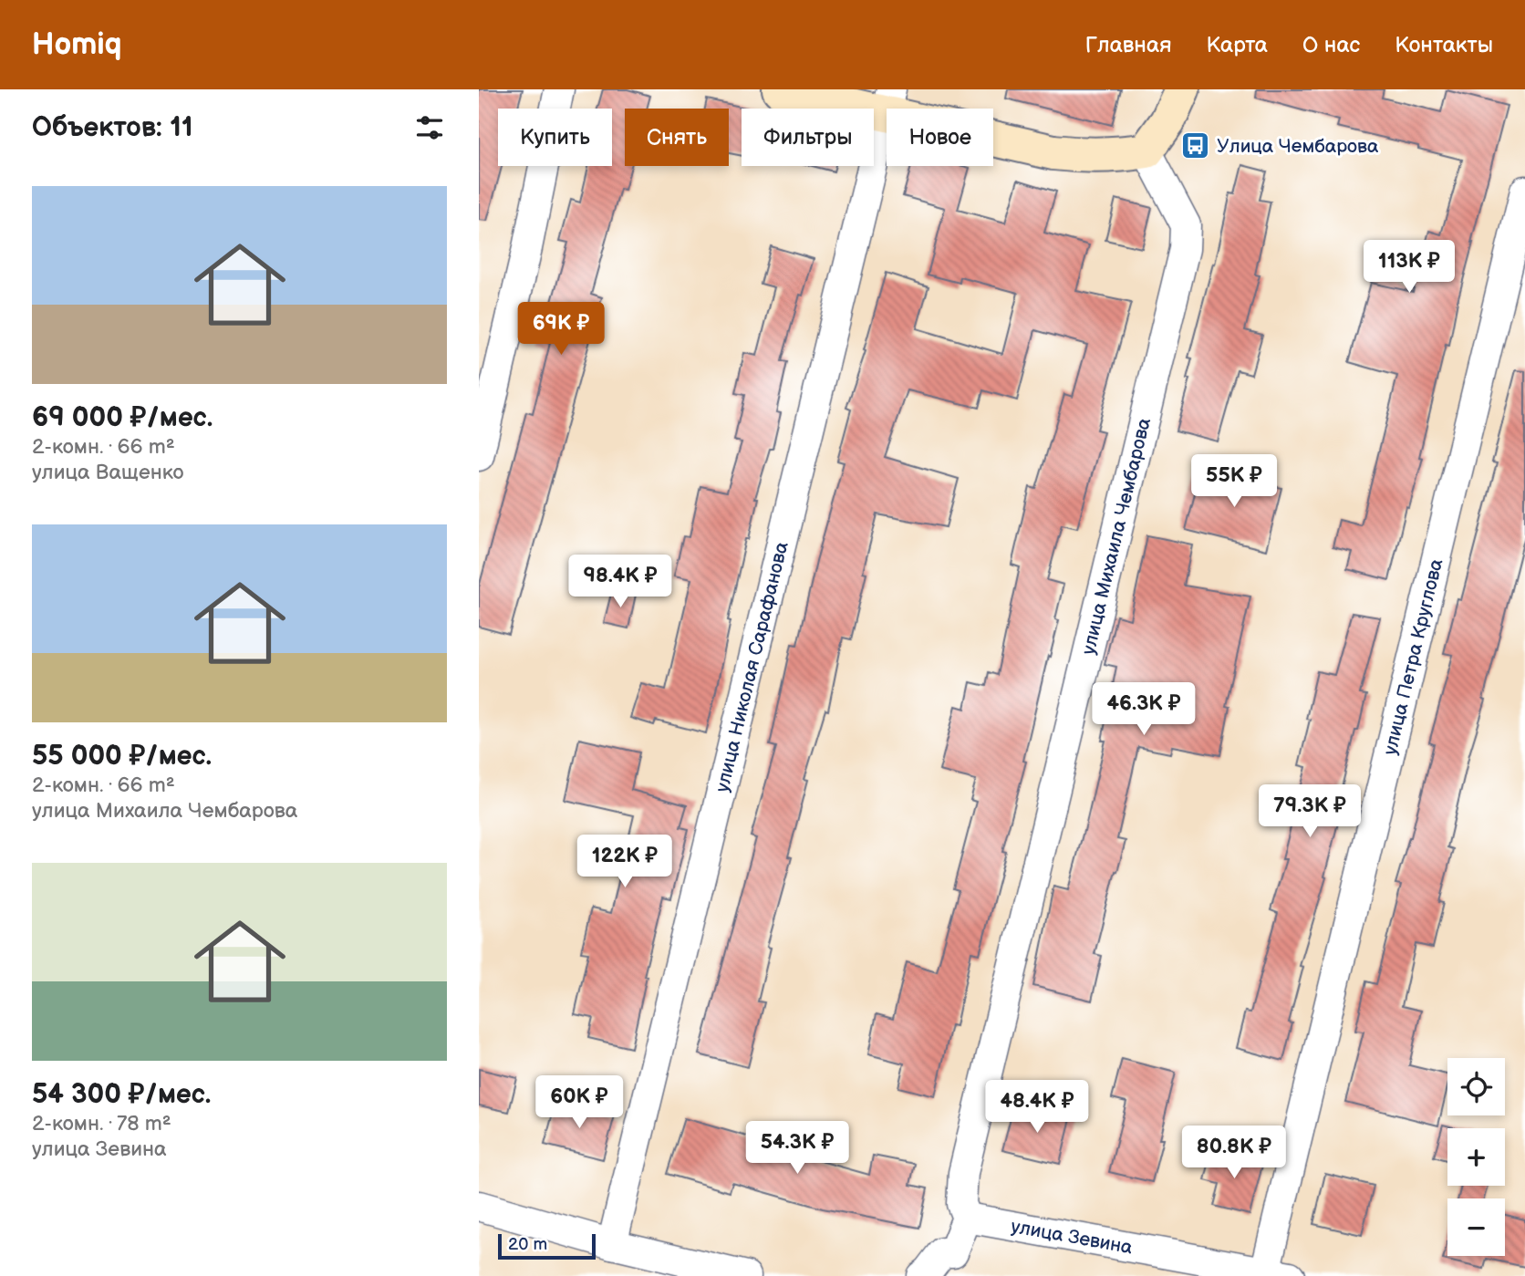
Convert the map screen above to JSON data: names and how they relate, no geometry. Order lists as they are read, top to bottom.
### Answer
{
  "streets": {
    "street": [
      "улица Михаила Чембарова",
      "улица Петра Круглова",
      "улица Николая Сарафанова",
      "улица Зевина"
    ]
  },
  "crossings": [
    ["улица Михаила Чембарова", "улица Зевина"],
    ["улица Петра Круглова", "улица Зевина"]
  ],
  "places": {
    "bus stop": ["Улица Чембарова"]
  },
  "scale_bar": "20 m",
  "page": {
    "header": "Homiq",
    "nav": [
      "Главная",
      "Карта",
      "О нас",
      "Контакты"
    ],
    "heading": "Объектов: 11",
    "chip": [
      "Купить",
      "Снять",
      "Фильтры",
      "Новое"
    ],
    "list": [
      {
        "name": "69 000 ₽/мес.",
        "note": "2-комн. · 66 m² · улица Ващенко"
      },
      {
        "name": "55 000 ₽/мес.",
        "note": "2-комн. · 66 m² · улица Михаила Чембарова"
      },
      {
        "name": "54 300 ₽/мес.",
        "note": "2-комн. · 78 m² · улица Зевина"
      }
    ],
    "price": [
      "113K ₽",
      "69K ₽",
      "55K ₽",
      "98.4K ₽",
      "46.3K ₽",
      "79.3K ₽",
      "122K ₽",
      "60K ₽",
      "48.4K ₽",
      "54.3K ₽",
      "80.8K ₽"
    ],
    "map_buttons": ["+", "−"],
    "scale": "20 m"
  }
}
